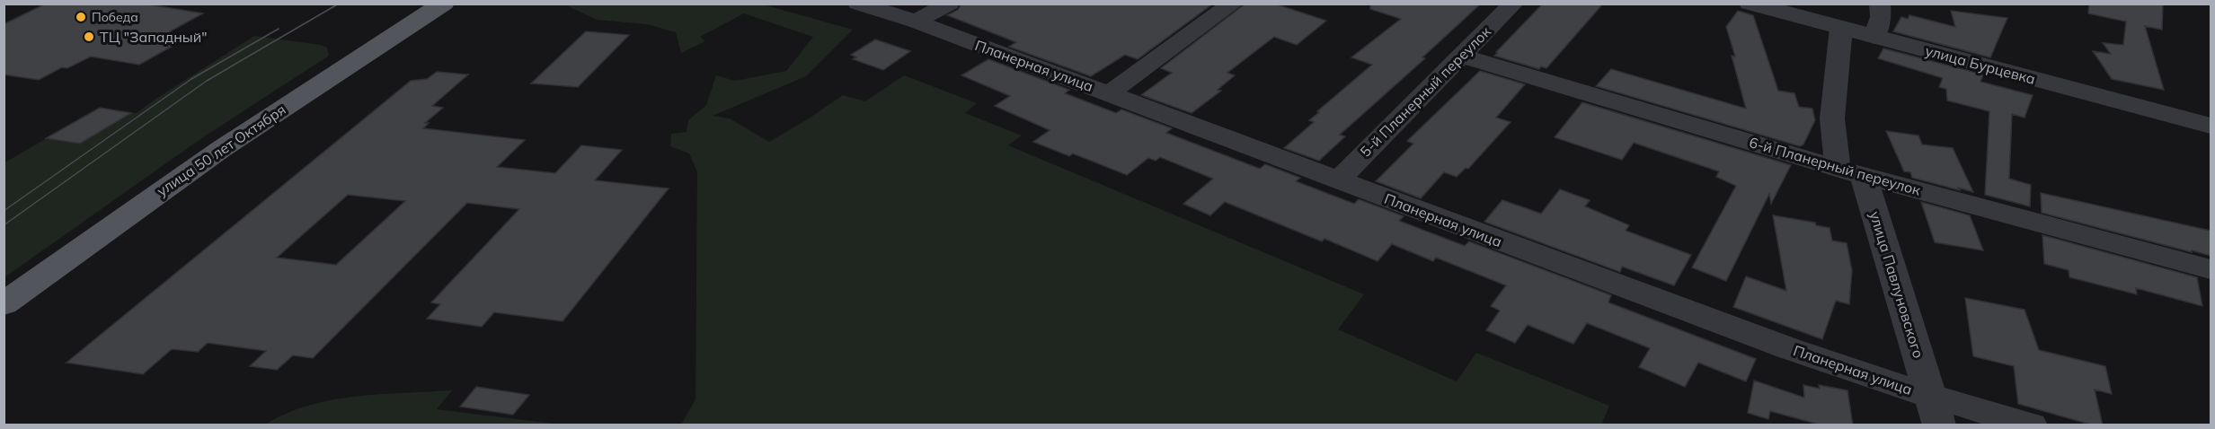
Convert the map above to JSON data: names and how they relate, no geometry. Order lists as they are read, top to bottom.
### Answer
{
  "streets": {
    "main road": ["улица 50 лет Октября"],
    "street": [
      "улица Бурцевка",
      "Планерная улица",
      "5-й Планерный переулок",
      "6-й Планерный переулок",
      "улица Павлуновского"
    ]
  },
  "crossings": [
    ["улица Бурцевка", "улица Павлуновского"],
    ["Планерная улица", "5-й Планерный переулок"],
    ["Планерная улица", "улица Павлуновского"],
    ["5-й Планерный переулок", "6-й Планерный переулок"],
    ["6-й Планерный переулок", "улица Павлуновского"]
  ],
  "places": ["Победа", "ТЦ \"Западный\""]
}
